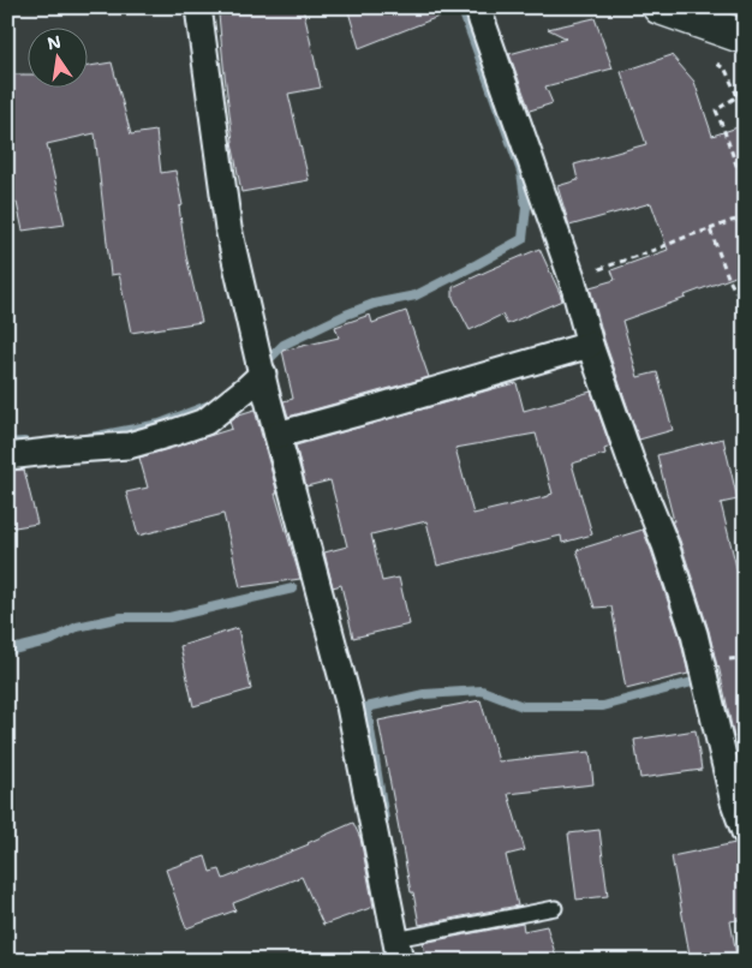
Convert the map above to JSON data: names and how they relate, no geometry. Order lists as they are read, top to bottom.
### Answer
{
  "north": "top"
}
